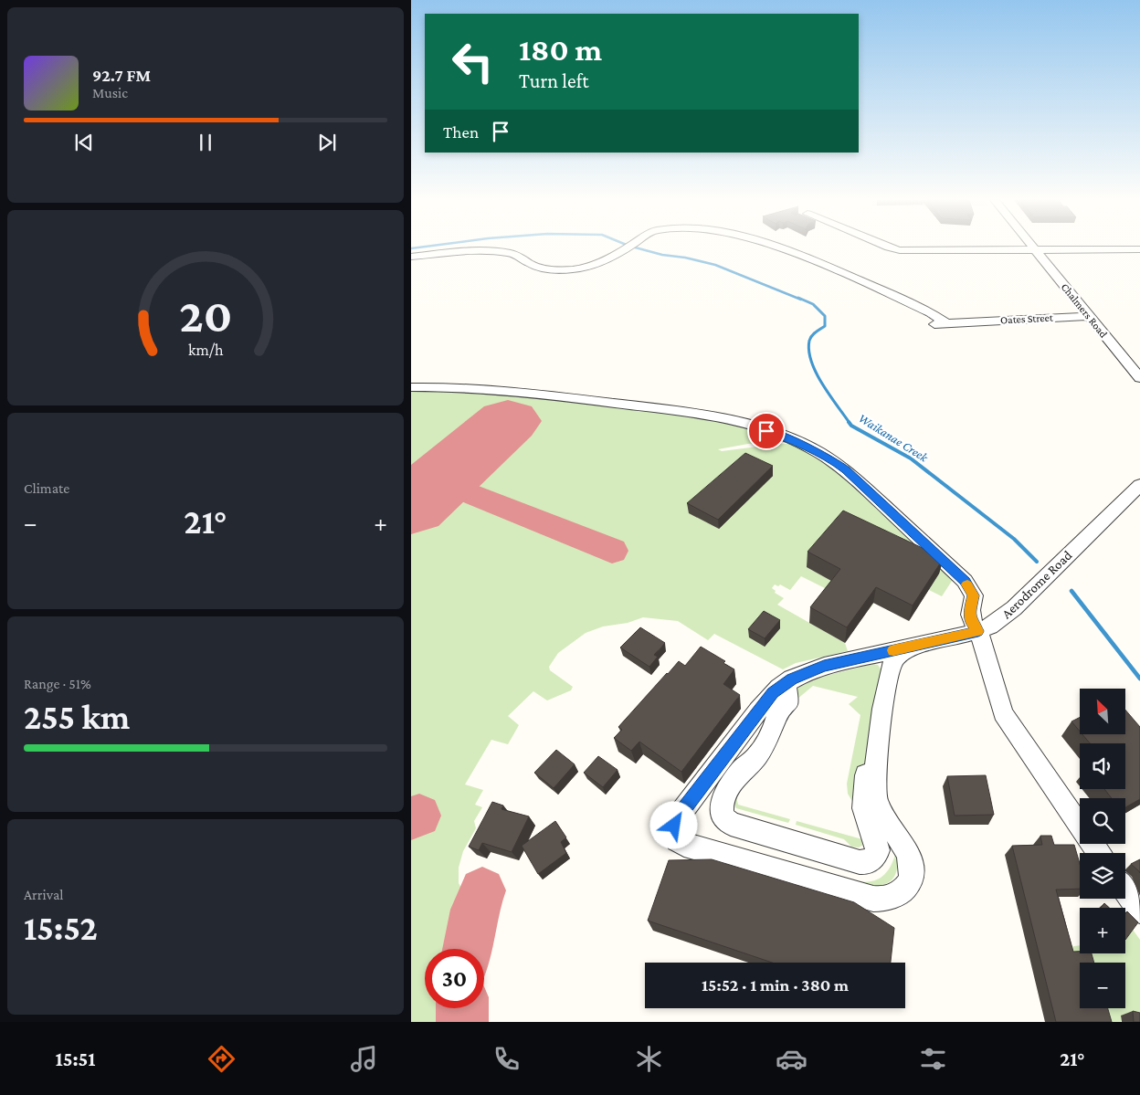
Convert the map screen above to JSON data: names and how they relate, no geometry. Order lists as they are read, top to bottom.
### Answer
{
  "streets": {
    "street": ["Chalmers Road", "Oates Street", "Aerodrome Road"]
  },
  "crossings": [
    ["Chalmers Road", "Oates Street"]
  ],
  "water": ["Waikanae Creek"],
  "north": "top left",
  "page": {
    "turn": ["180 m", "Turn left"],
    "song": ["92.7 FM", "Music"],
    "then": "Then",
    "tile": [
      "Climate",
      ["Range · 51%", "255 km"],
      ["Arrival", "15:52"]
    ],
    "heat": ["−", "21°", "+"],
    "map_buttons": ["+", "−"],
    "limit": "30",
    "trip": "15:52 · 1 min · 380 m",
    "tabs": ["15:51", "21°"],
    "gauge": ["20", "km/h"]
  }
}
